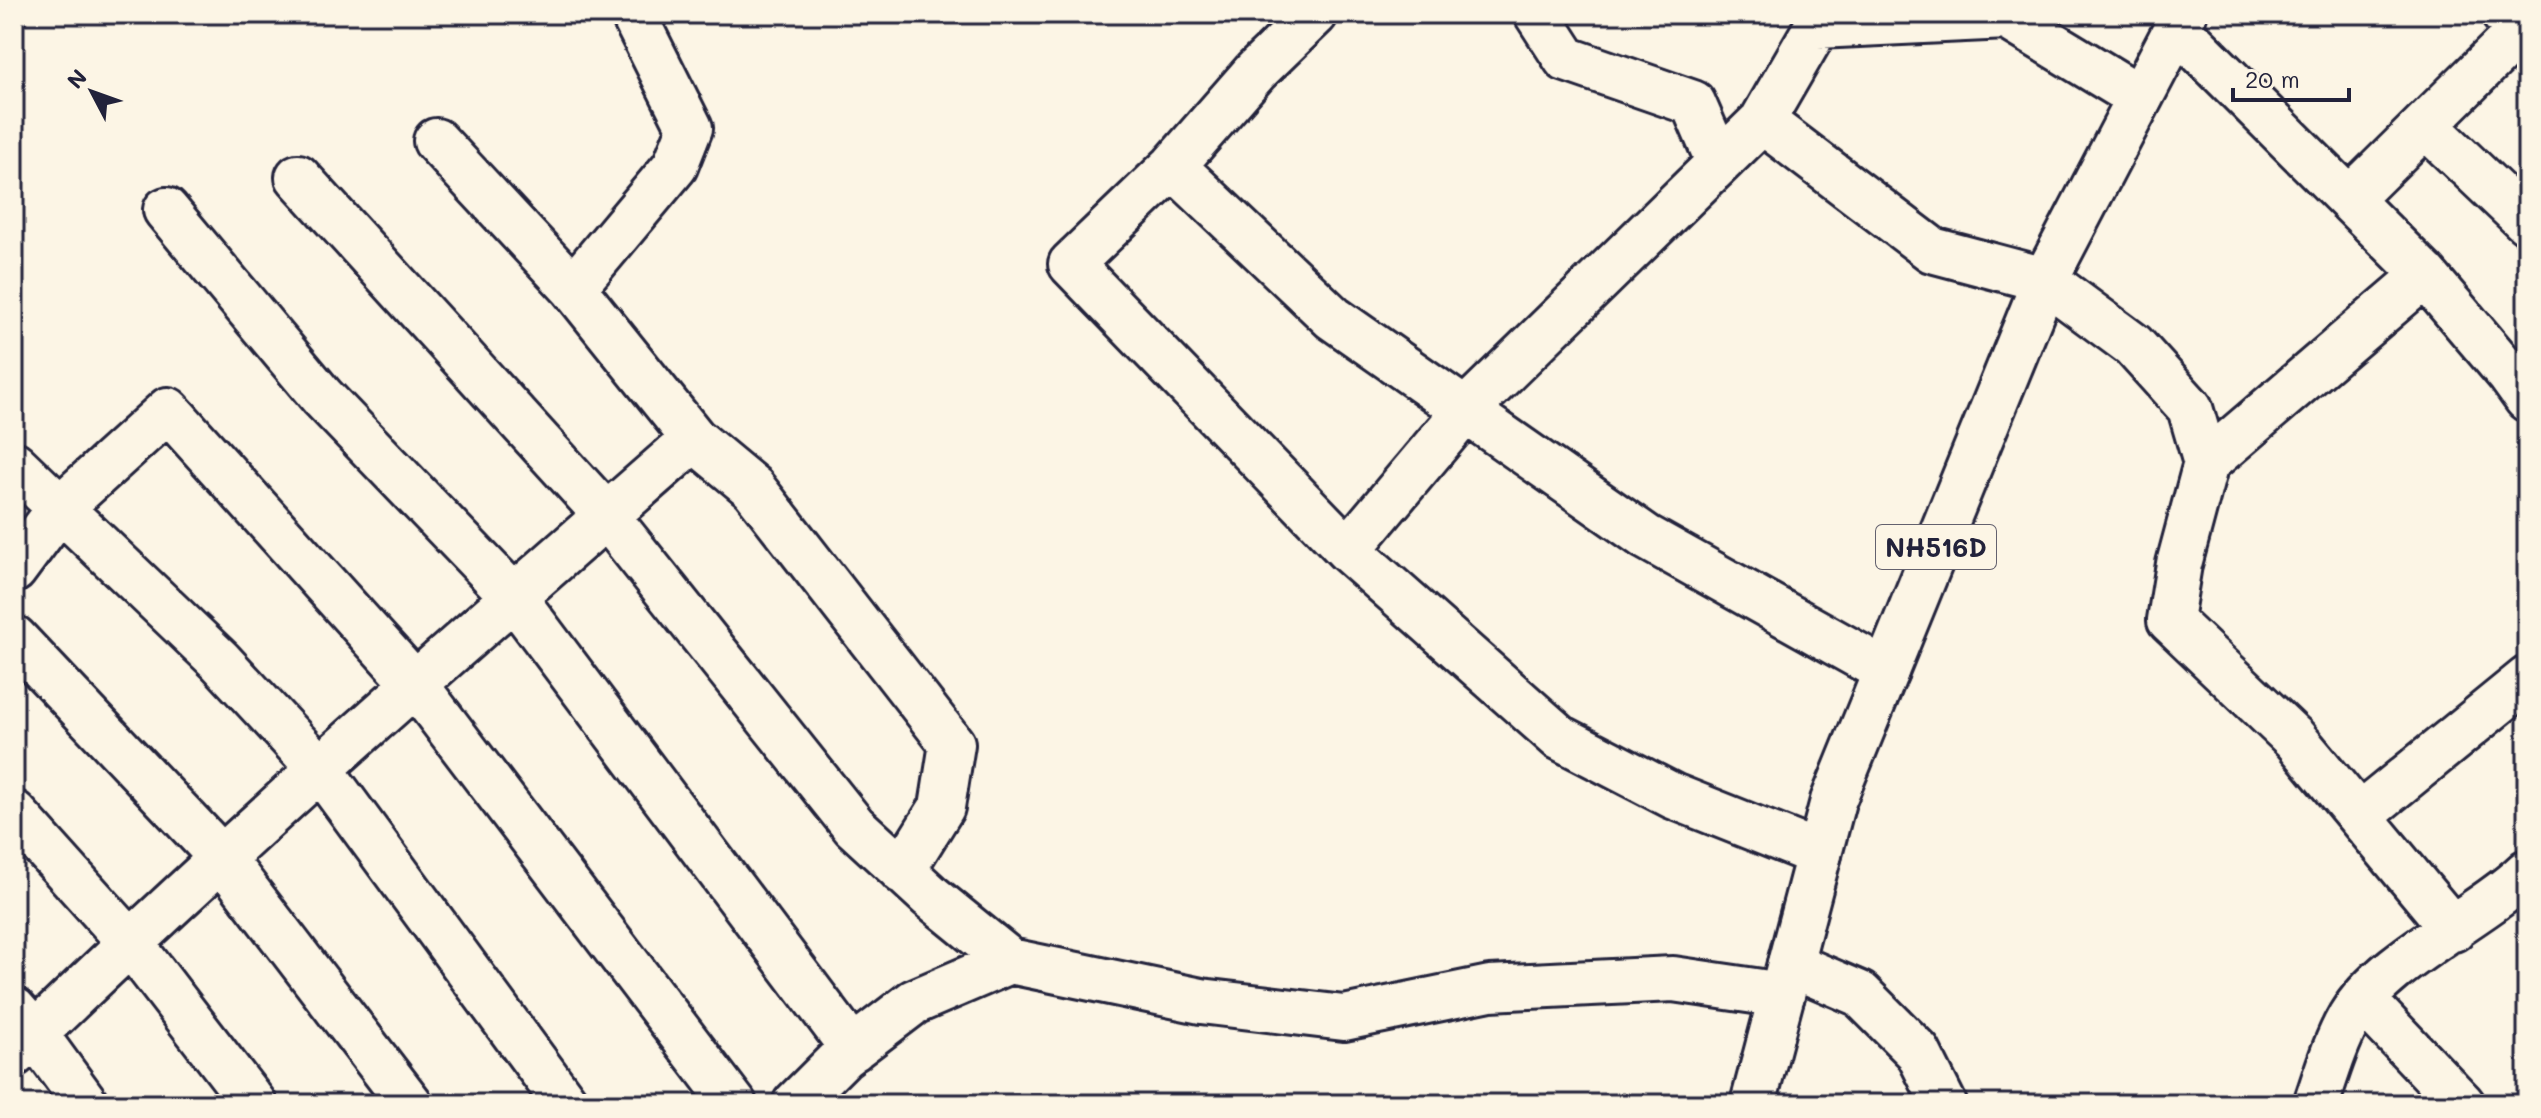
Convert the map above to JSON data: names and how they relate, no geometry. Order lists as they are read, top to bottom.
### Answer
{
  "streets": {
    "main road": ["NH516D"]
  },
  "scale_bar": "20 m",
  "north": "top left"
}
